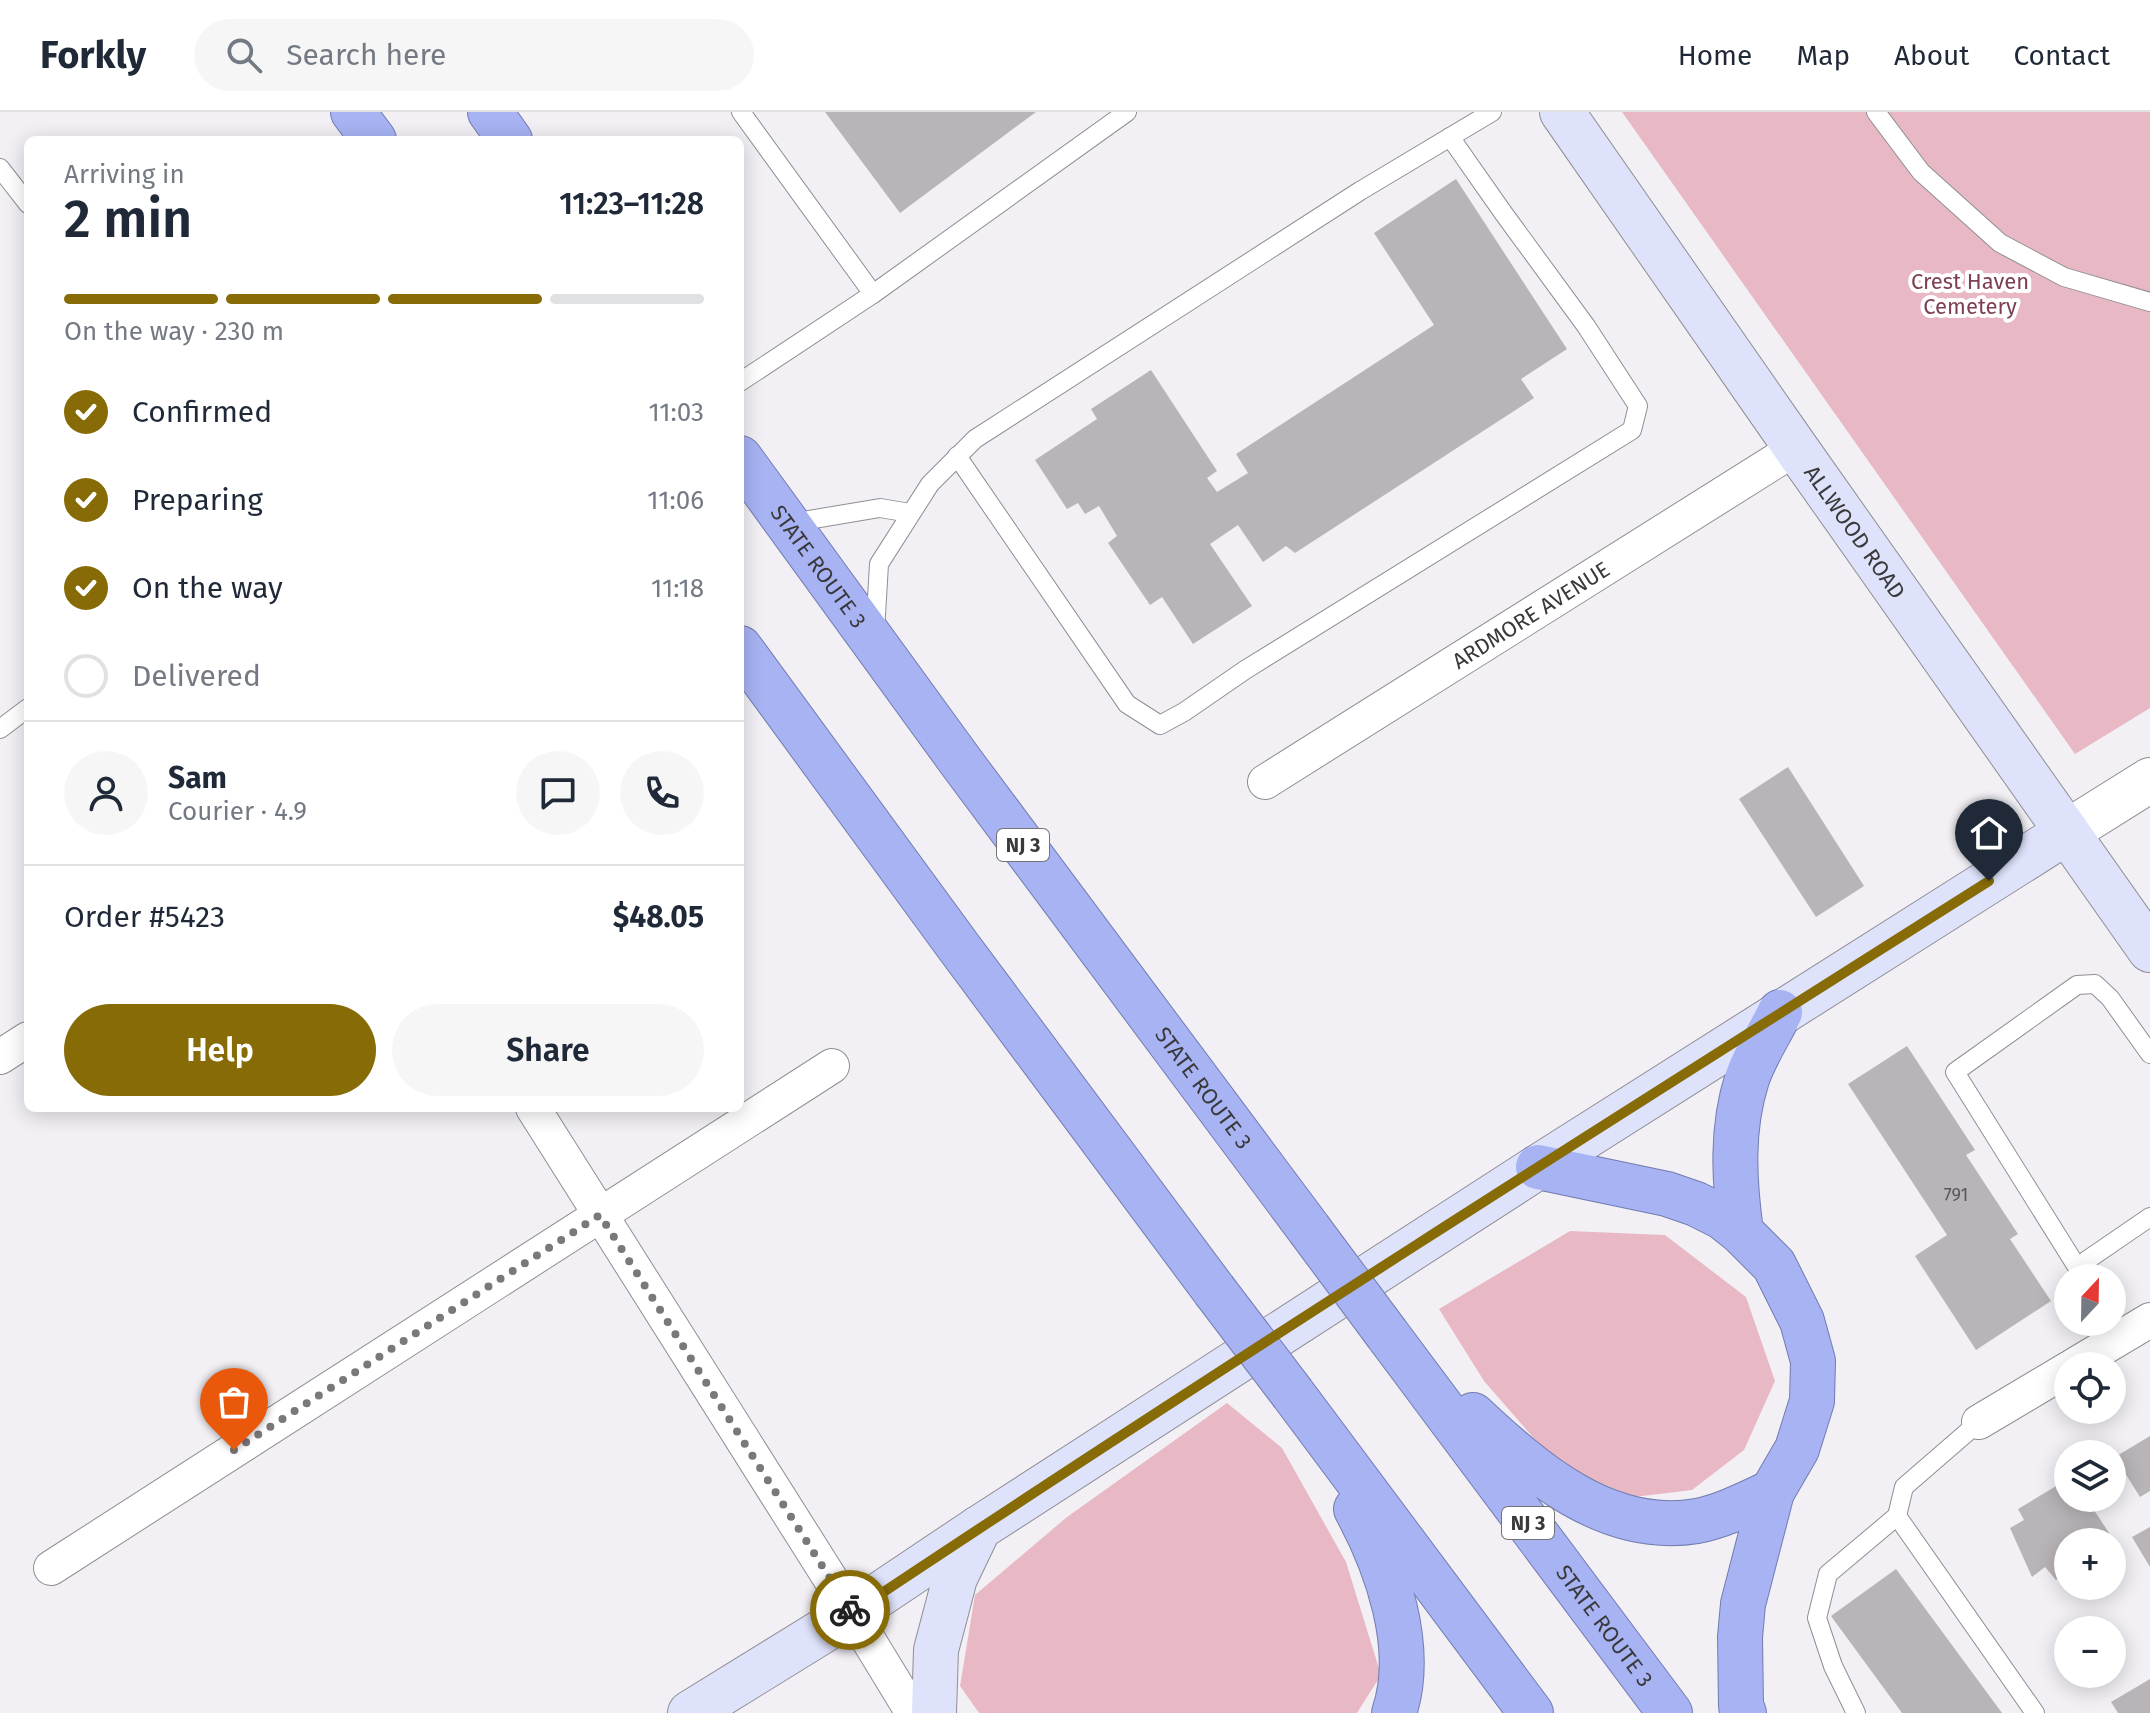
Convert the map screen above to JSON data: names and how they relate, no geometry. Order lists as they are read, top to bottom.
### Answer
{
  "streets": {
    "highway": ["STATE ROUTE 3", "NJ 3"],
    "main road": ["ALLWOOD ROAD"],
    "street": ["ARDMORE AVENUE"]
  },
  "crossings": [
    ["ALLWOOD ROAD", "ARDMORE AVENUE"]
  ],
  "parks": ["Crest Haven Cemetery"],
  "house_numbers": ["791"],
  "north": "top",
  "page": {
    "header": "Forkly",
    "search": "Search here",
    "nav": [
      "Home",
      "Map",
      "About",
      "Contact"
    ],
    "heading": ["2 min", "Arriving in", "11:23–11:28"],
    "panel": [
      "Sam",
      "Courier · 4.9",
      "Order #5423",
      "$48.05"
    ],
    "bar": "On the way · 230 m",
    "list": [
      ["Confirmed", "11:03"],
      ["Preparing", "11:06"],
      ["On the way", "11:18"],
      "Delivered"
    ],
    "buttons": ["Help", "Share"],
    "map_buttons": ["+", "−"]
  }
}
